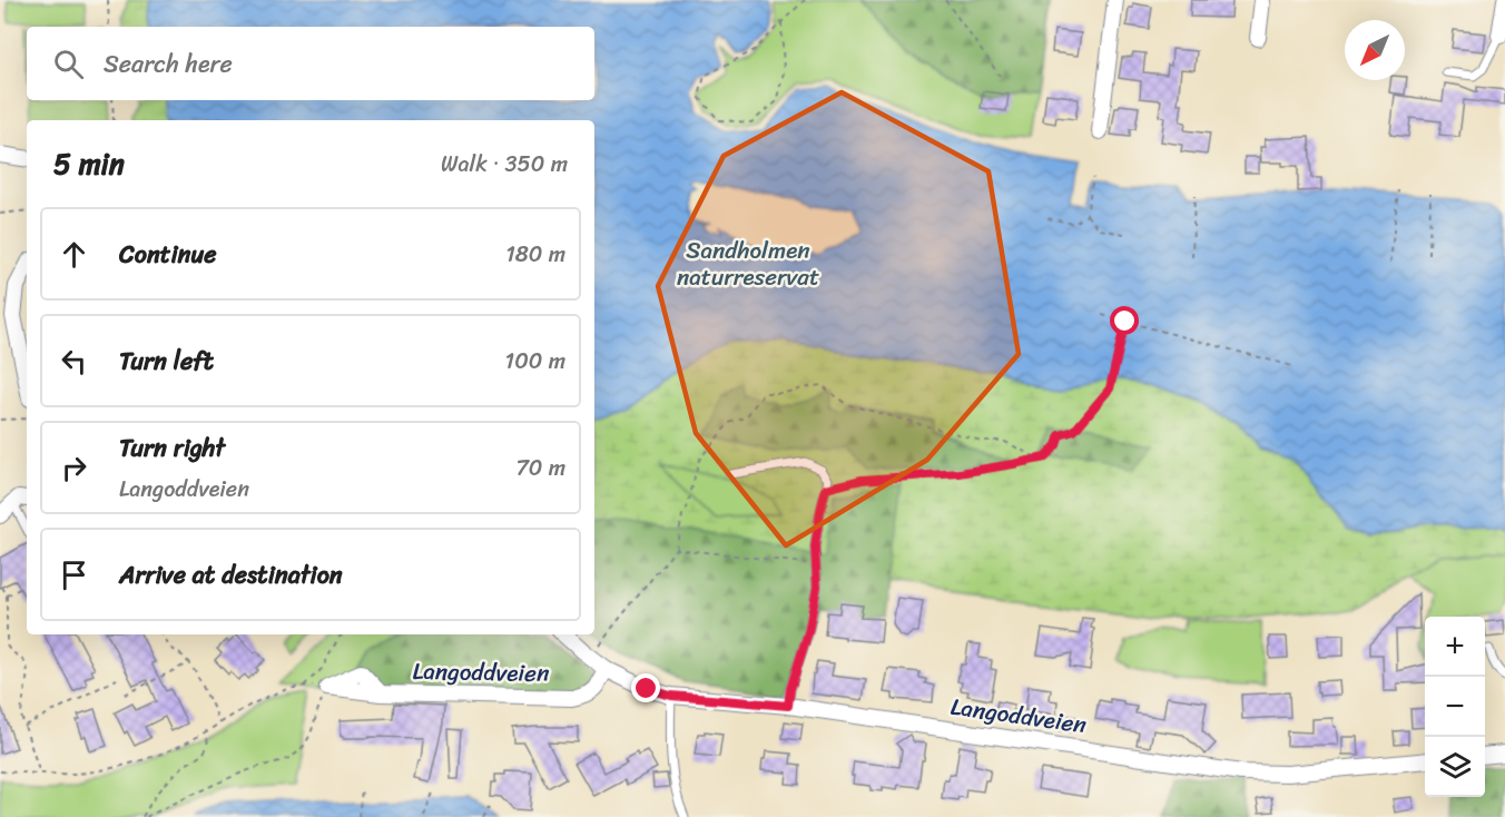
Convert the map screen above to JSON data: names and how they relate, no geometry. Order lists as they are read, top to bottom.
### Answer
{
  "streets": {
    "street": ["Langoddveien"]
  },
  "parks": ["Sandholmen naturreservat"],
  "north": "bottom left",
  "page": {
    "search": "Search here",
    "heading": ["5 min", "Walk · 350 m"],
    "list": [
      ["Continue", "180 m"],
      ["Turn left", "100 m"],
      ["Turn right", "Langoddveien", "70 m"],
      "Arrive at destination"
    ],
    "map_buttons": ["+", "−"]
  }
}
